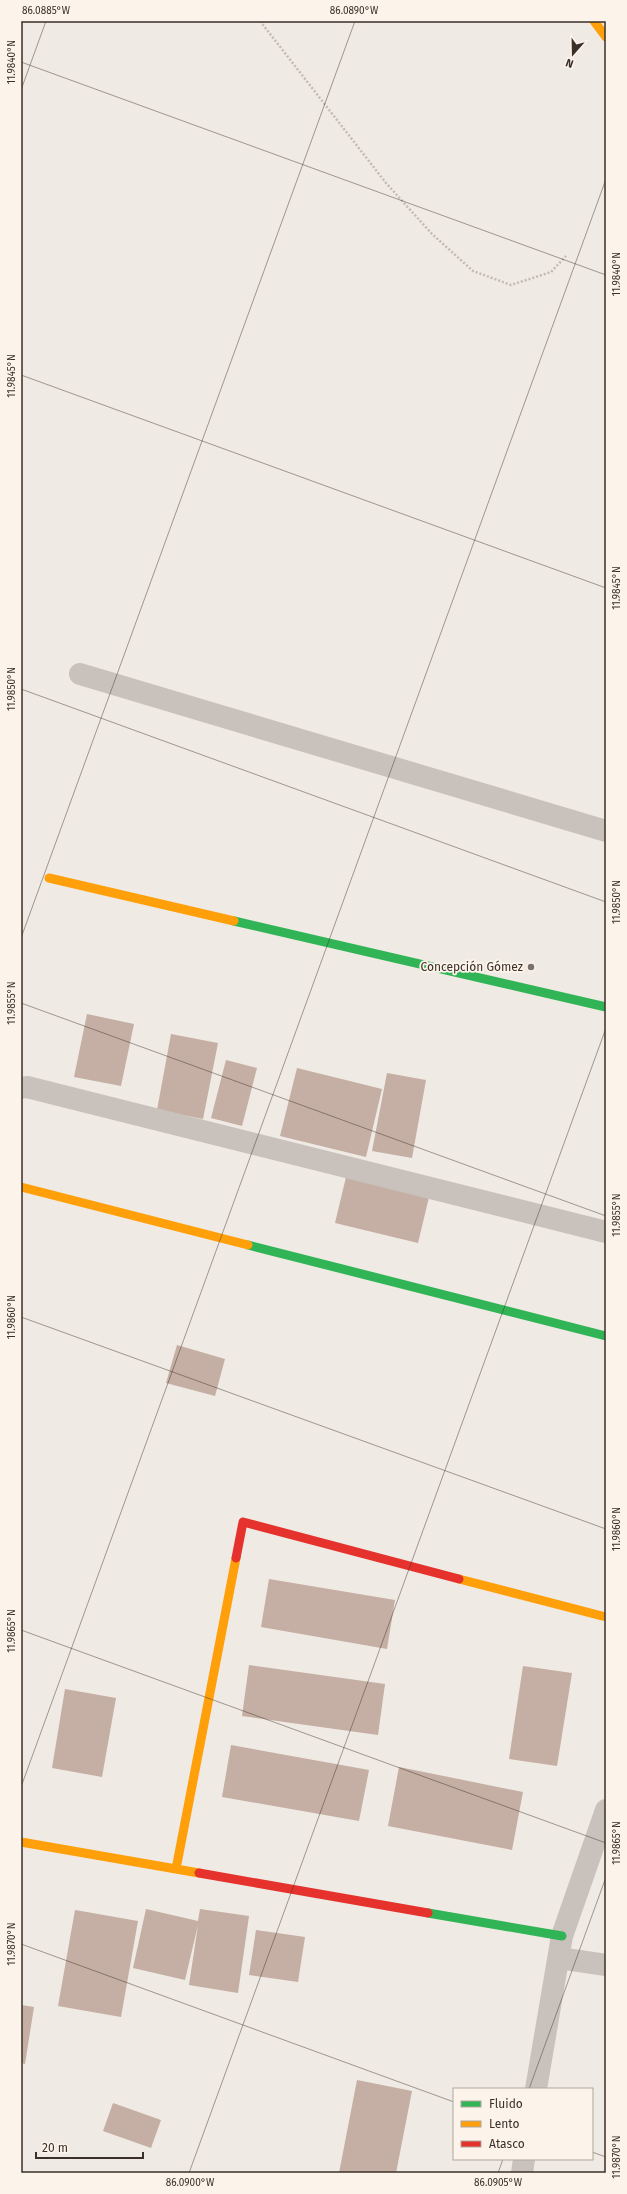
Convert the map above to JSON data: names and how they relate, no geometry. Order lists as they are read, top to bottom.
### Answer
{
  "places": ["Concepción Gómez"],
  "legend": ["Fluido", "Lento", "Atasco"],
  "scale_bar": "20 m",
  "north": "bottom",
  "coordinates": [
    "86.0885°W",
    "86.0890°W",
    "11.9840°N",
    "11.9845°N",
    "11.9850°N",
    "11.9855°N",
    "11.9860°N",
    "11.9865°N",
    "11.9870°N",
    "86.0900°W",
    "86.0905°W"
  ]
}
